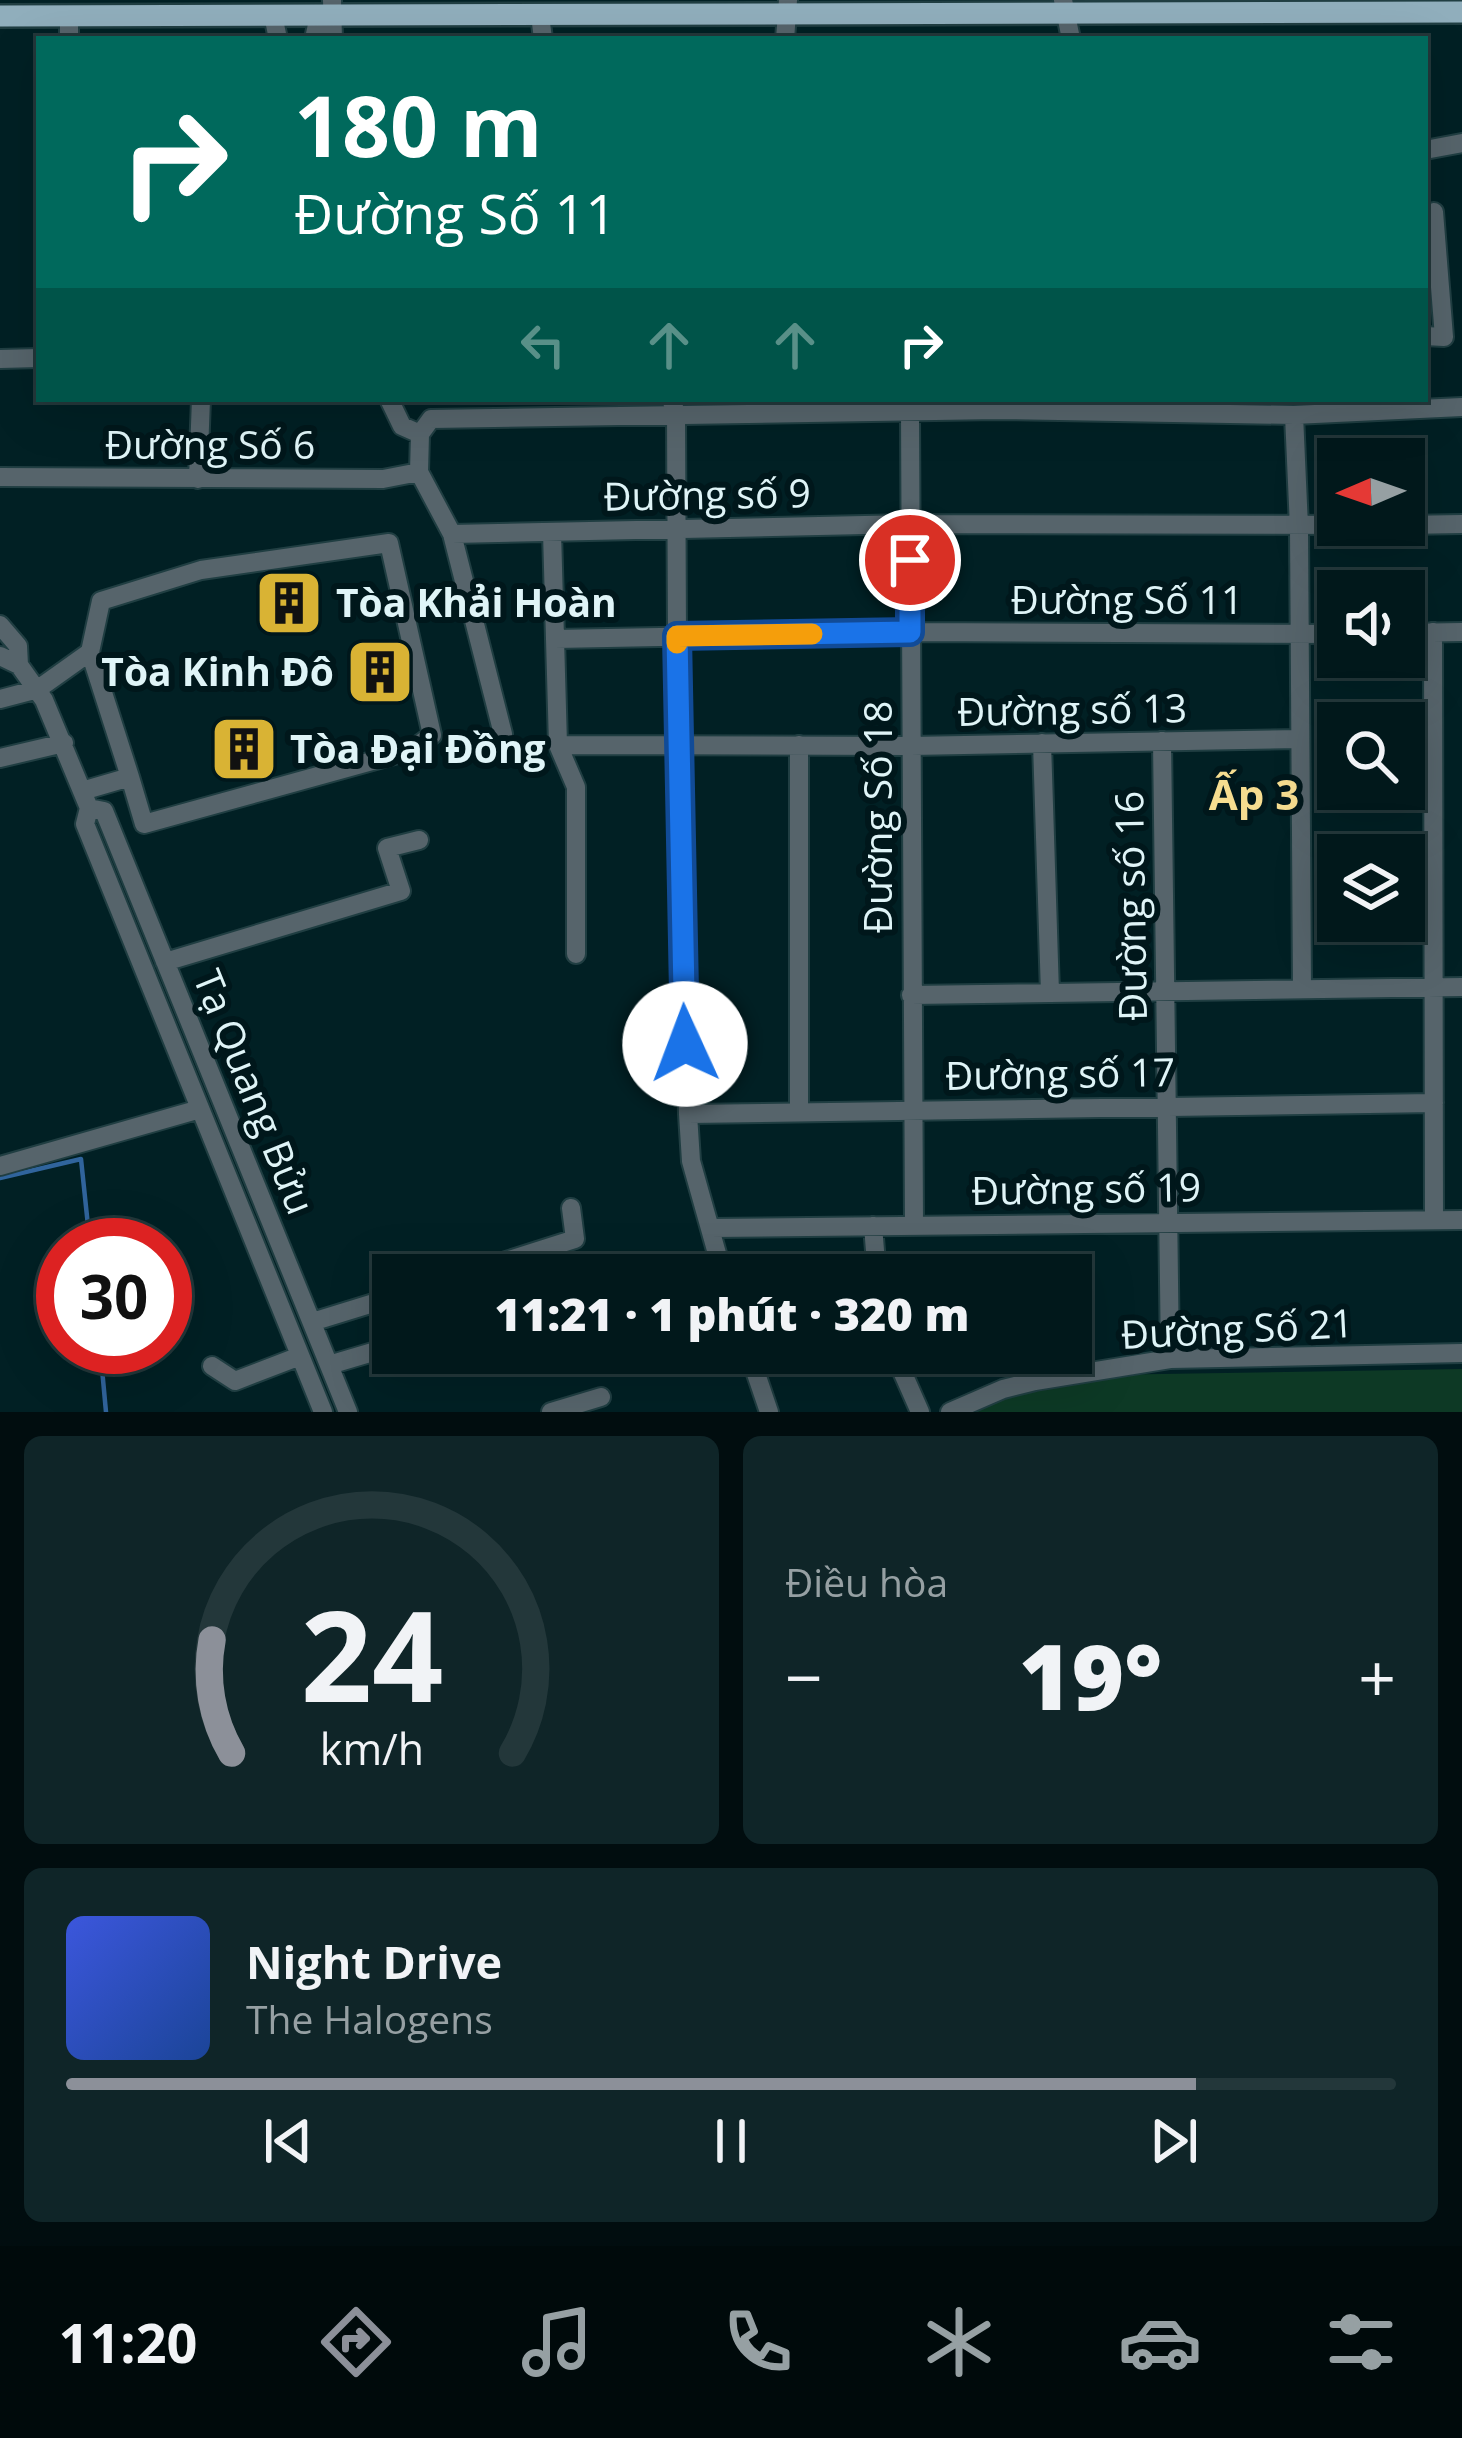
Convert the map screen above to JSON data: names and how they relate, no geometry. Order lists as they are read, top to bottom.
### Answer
{
  "streets": {
    "street": [
      "Đường Số 6",
      "Đường số 9",
      "Đường Số 11",
      "Đường số 13",
      "Đường Số 18",
      "Đường số 16",
      "Đường số 17",
      "Tạ Quang Bửu",
      "Đường số 19",
      "Đường Số 21"
    ]
  },
  "crossings": [
    ["Đường số 9", "Đường Số 18"],
    ["Đường Số 11", "Đường Số 18"],
    ["Đường số 13", "Đường Số 18"],
    ["Đường số 13", "Đường số 16"],
    ["Đường Số 18", "Đường số 17"],
    ["Đường Số 18", "Đường số 19"],
    ["Đường số 16", "Đường số 17"],
    ["Đường số 16", "Đường số 19"],
    ["Đường số 16", "Đường Số 21"]
  ],
  "districts": ["Ấp 3"],
  "places": {
    "building": ["Tòa Khải Hoàn", "Tòa Kinh Đô", "Tòa Đại Đồng"]
  },
  "north": "left",
  "page": {
    "turn": ["180 m", "Đường Số 11"],
    "limit": "30",
    "trip": "11:21 · 1 phút · 320 m",
    "tile": "Điều hòa",
    "heat": ["−", "19°", "+"],
    "song": ["Night Drive", "The Halogens"],
    "tabs": "11:20",
    "gauge": ["24", "km/h"]
  }
}
